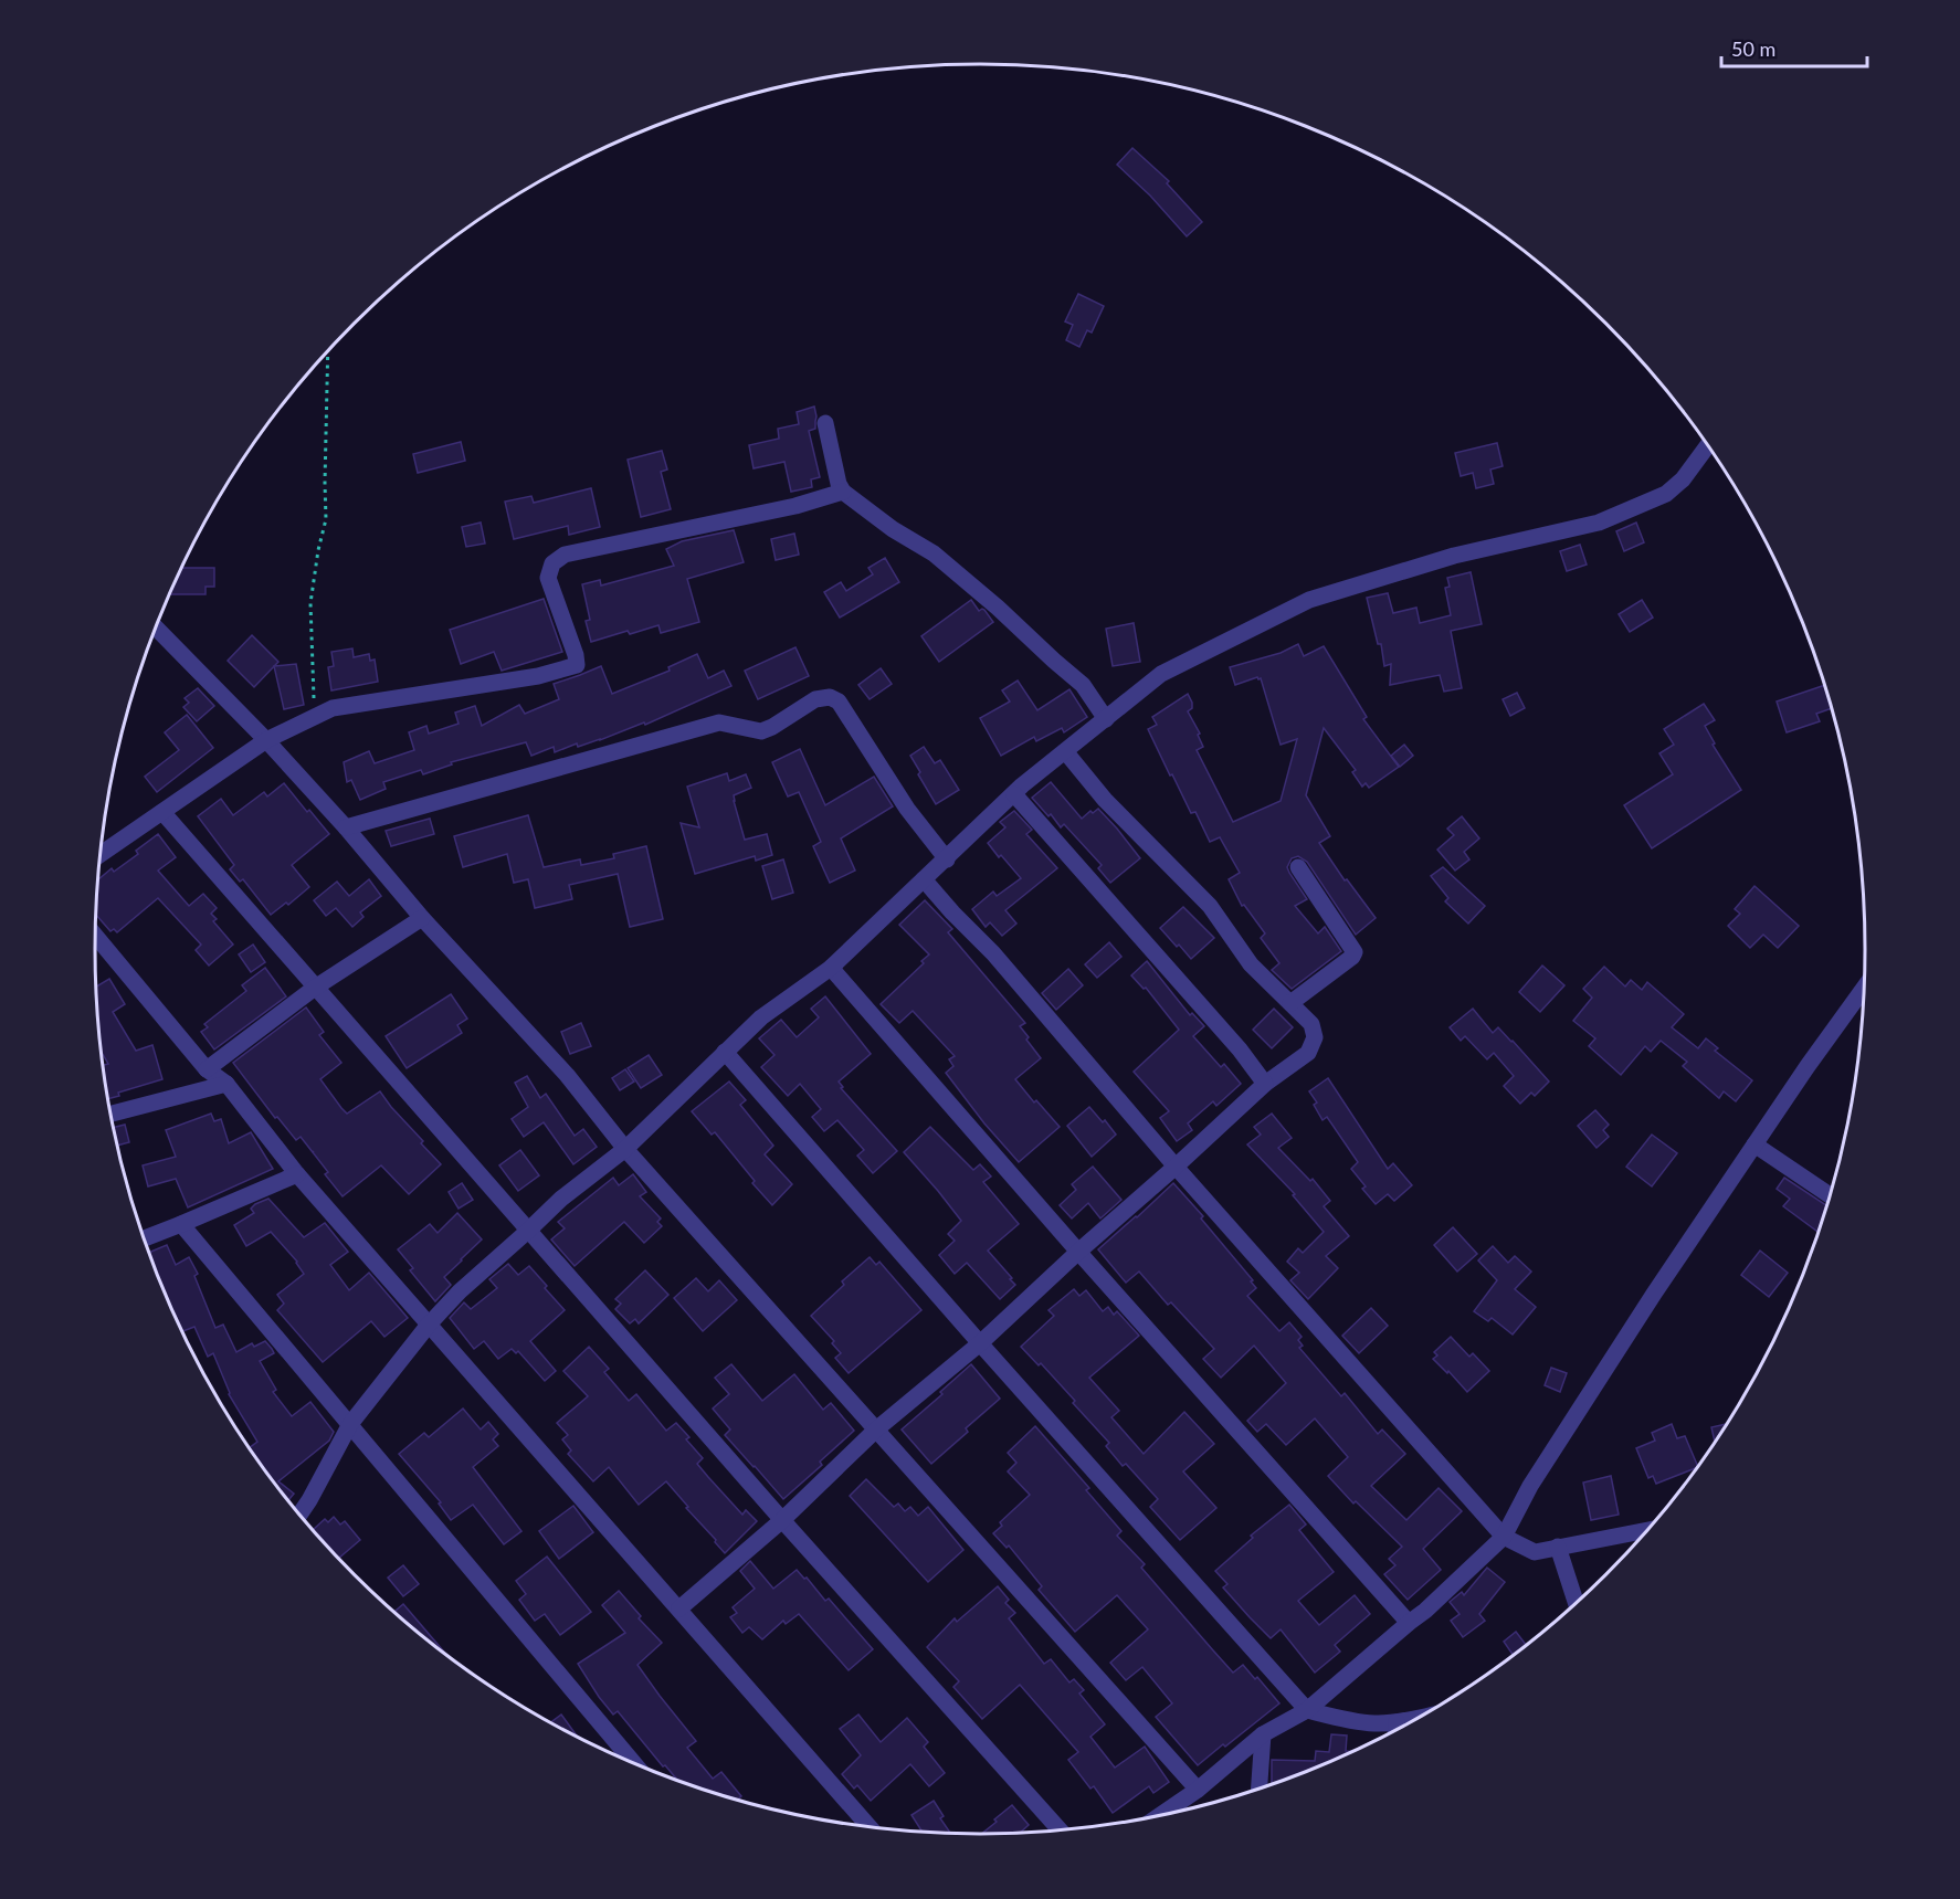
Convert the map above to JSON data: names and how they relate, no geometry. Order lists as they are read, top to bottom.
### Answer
{
  "scale_bar": "50 m"
}
